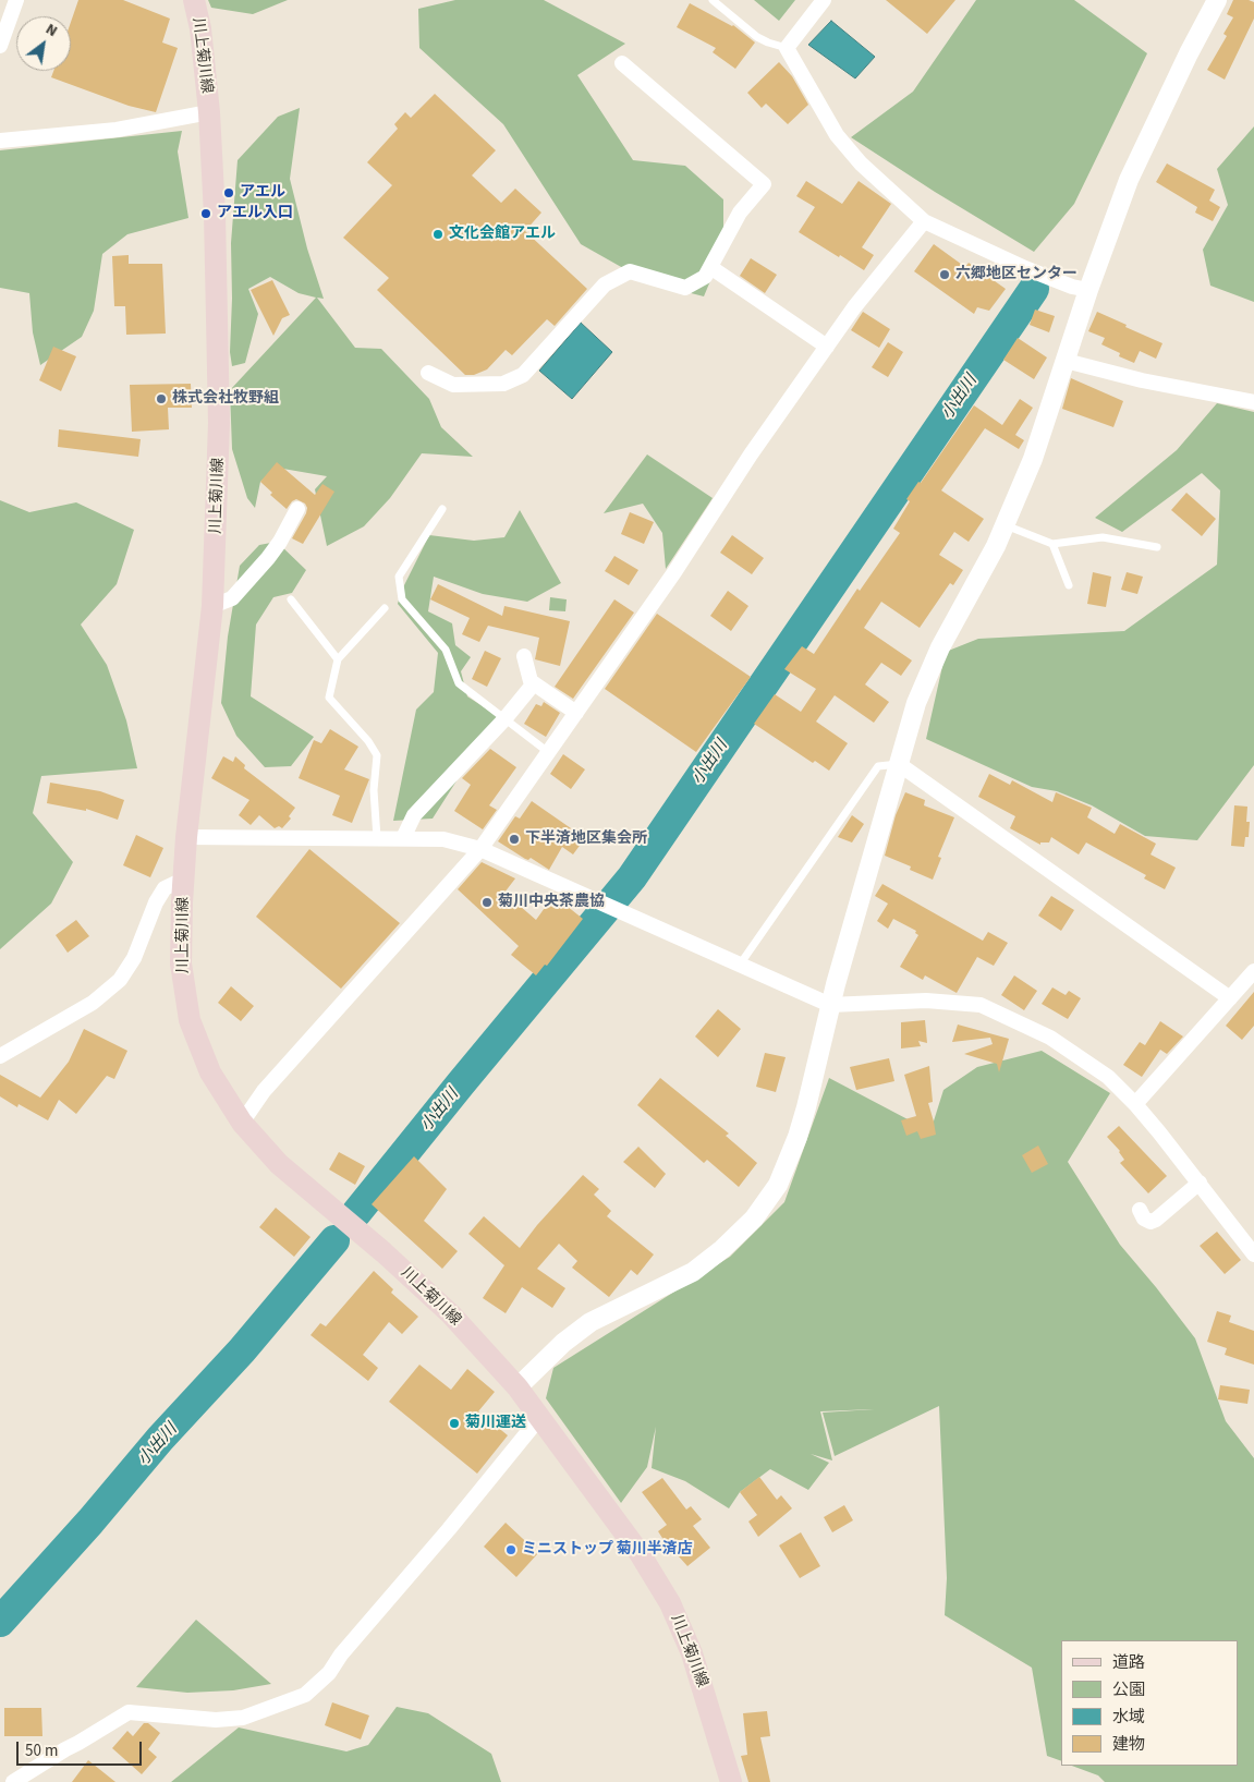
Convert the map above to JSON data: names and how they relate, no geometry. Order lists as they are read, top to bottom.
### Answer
{
  "streets": {
    "main road": ["川上菊川線"]
  },
  "water": ["小出川"],
  "places": [
    "アエル",
    "アエル入口",
    "文化会館アエル",
    "六郷地区センター",
    "株式会社牧野組",
    "下半済地区集会所",
    "菊川中央茶農協",
    "菊川運送",
    "ミニストップ 菊川半済店"
  ],
  "legend": [
    "道路",
    "公園",
    "水域",
    "建物"
  ],
  "scale_bar": "50 m",
  "north": "top right"
}
